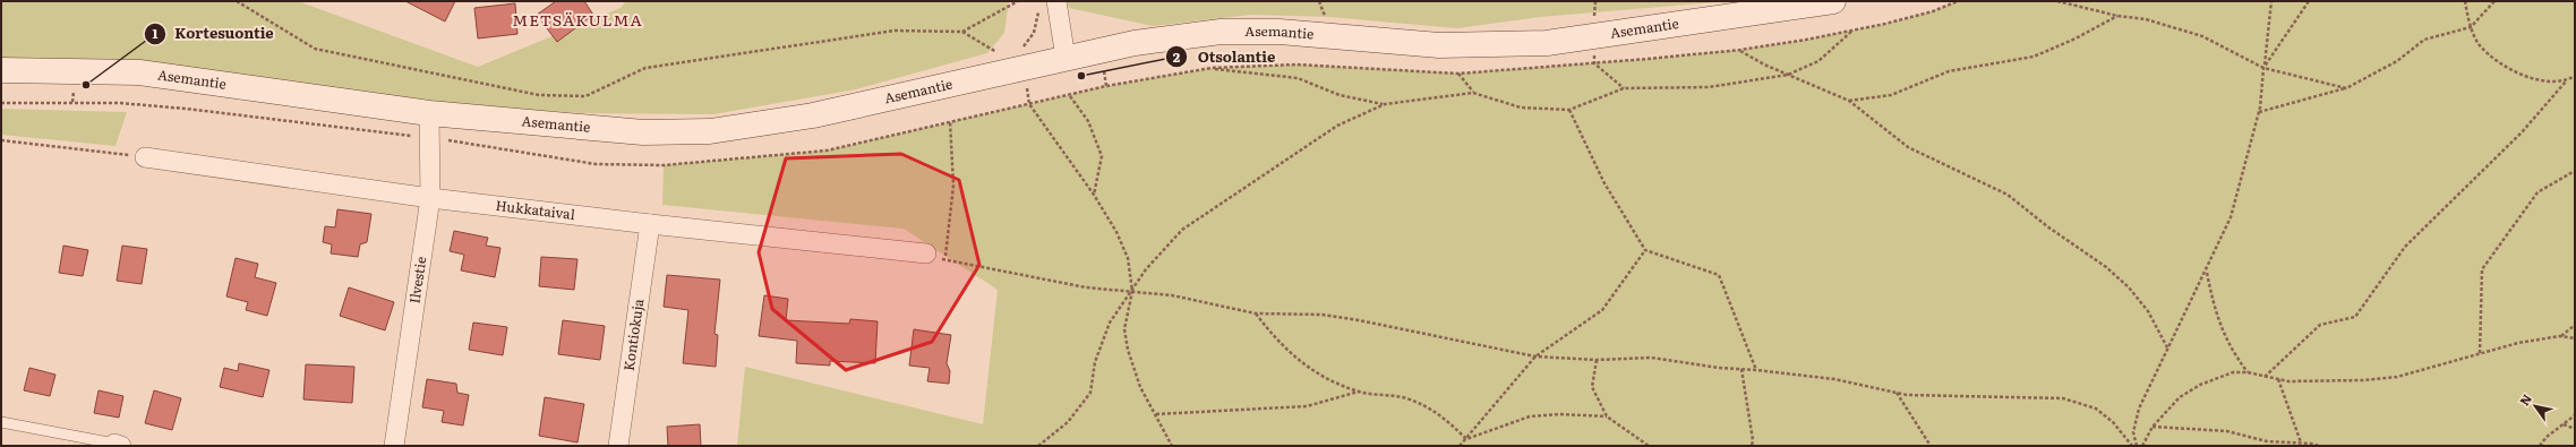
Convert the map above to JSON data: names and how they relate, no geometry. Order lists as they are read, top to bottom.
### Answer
{
  "streets": {
    "main road": ["Asemantie"],
    "street": ["Hukkataival", "Ilvestie", "Kontiokuja"]
  },
  "crossings": [
    ["Asemantie", "Ilvestie"],
    ["Hukkataival", "Ilvestie"],
    ["Hukkataival", "Kontiokuja"]
  ],
  "districts": ["METSÄKULMA"],
  "places": ["Otsolantie", "Kortesuontie"],
  "north": "top left"
}
